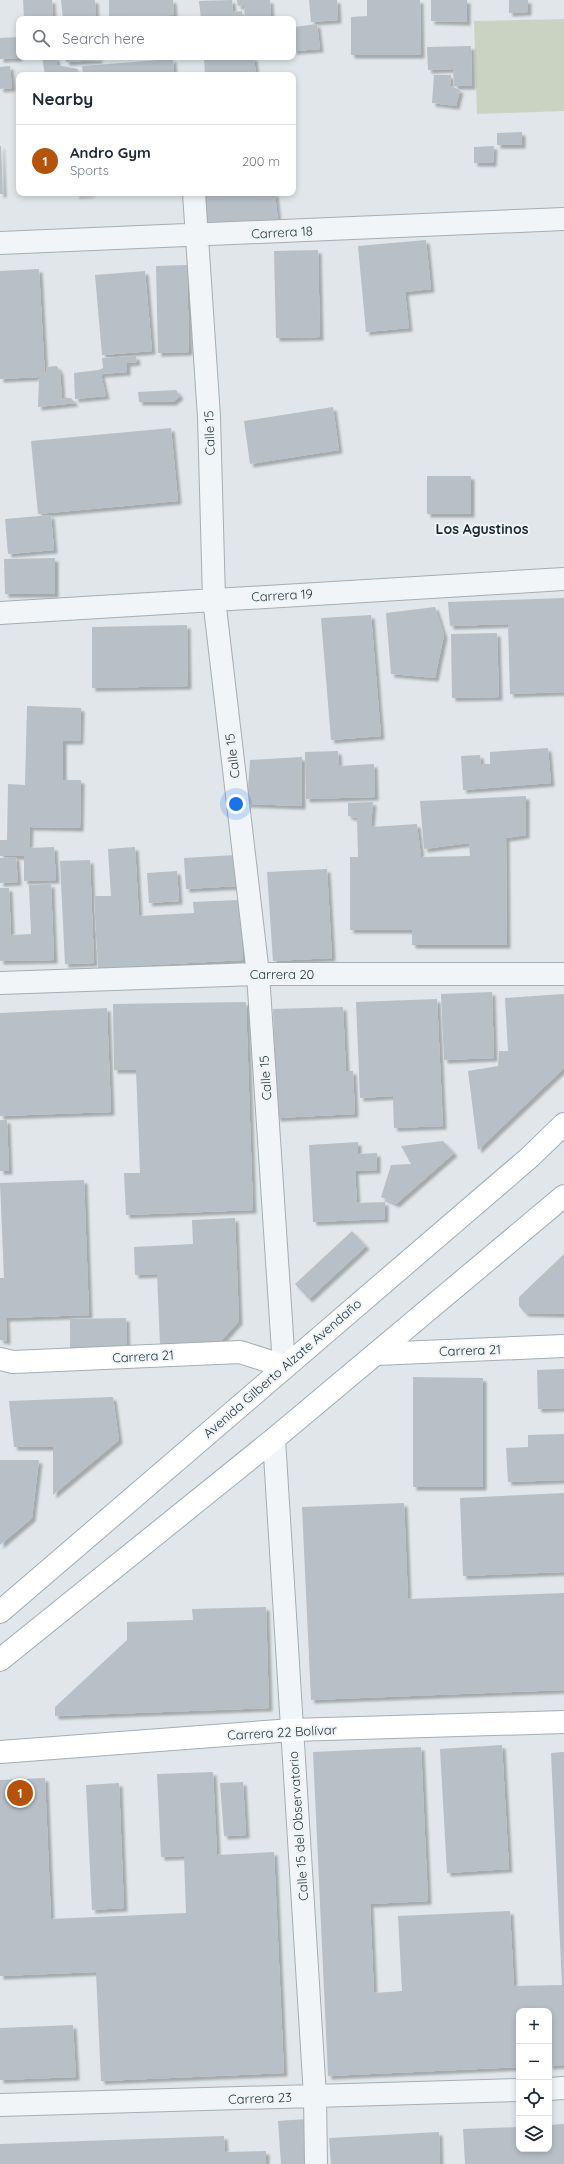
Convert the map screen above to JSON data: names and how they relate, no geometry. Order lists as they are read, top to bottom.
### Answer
{
  "streets": {
    "main road": ["Carrera 21", "Avenida Gilberto Alzate Avendaño", "Carrera 22 Bolívar"],
    "street": [
      "Carrera 18",
      "Calle 15",
      "Carrera 19",
      "Carrera 20",
      "Calle 15 del Observatorio",
      "Carrera 23"
    ]
  },
  "crossings": [
    ["Carrera 18", "Calle 15"],
    ["Calle 15", "Carrera 19"],
    ["Calle 15", "Carrera 20"],
    ["Calle 15", "Carrera 21"],
    ["Calle 15", "Avenida Gilberto Alzate Avendaño"],
    ["Carrera 21", "Avenida Gilberto Alzate Avendaño"],
    ["Carrera 22 Bolívar", "Calle 15 del Observatorio"],
    ["Calle 15 del Observatorio", "Carrera 23"]
  ],
  "districts": ["Los Agustinos"],
  "page": {
    "search": "Search here",
    "heading": "Nearby",
    "list": [
      {
        "mark": "1",
        "name": "Andro Gym",
        "note": "Sports",
        "value": "200 m"
      }
    ],
    "pins": "1",
    "map_buttons": ["+", "−"]
  }
}
